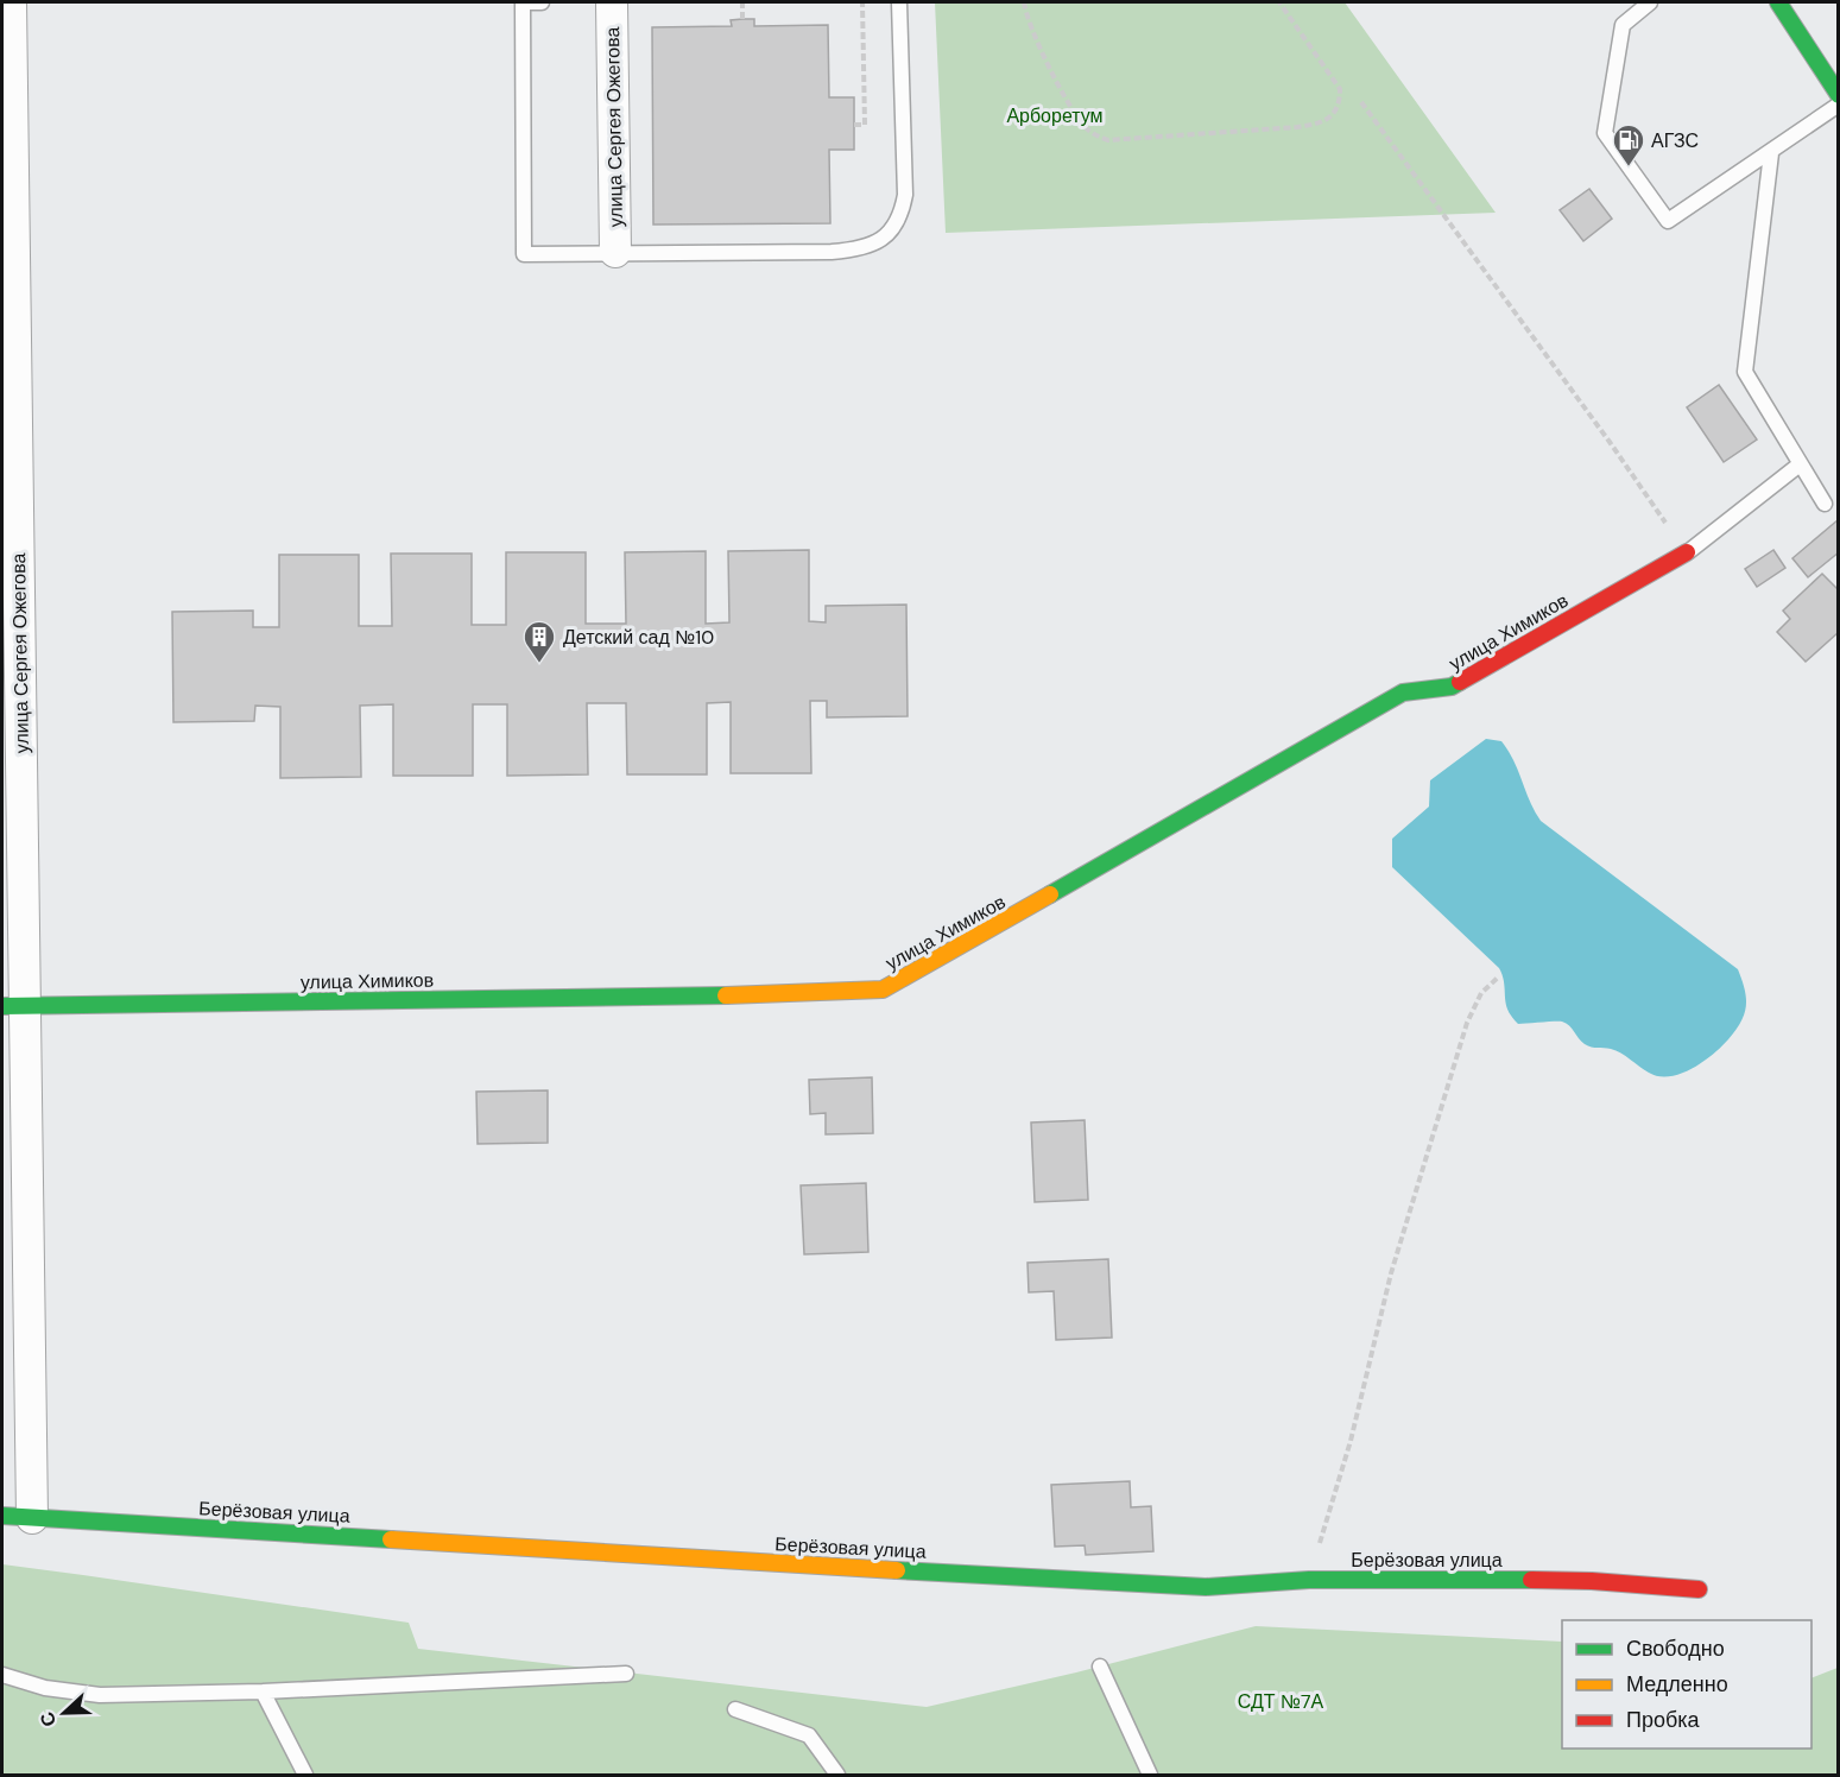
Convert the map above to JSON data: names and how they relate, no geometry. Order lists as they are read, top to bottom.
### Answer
{
  "streets": {
    "street": ["улица Сергея Ожегова", "улица Химиков", "Берёзовая улица"]
  },
  "crossings": [
    ["улица Сергея Ожегова", "улица Химиков"],
    ["улица Сергея Ожегова", "Берёзовая улица"]
  ],
  "parks": ["Арборетум", "СДТ №7А"],
  "places": {
    "fuel station": ["АГЗС"],
    "building": ["Детский сад №10"]
  },
  "legend": ["Свободно", "Медленно", "Пробка"],
  "north": "left"
}
